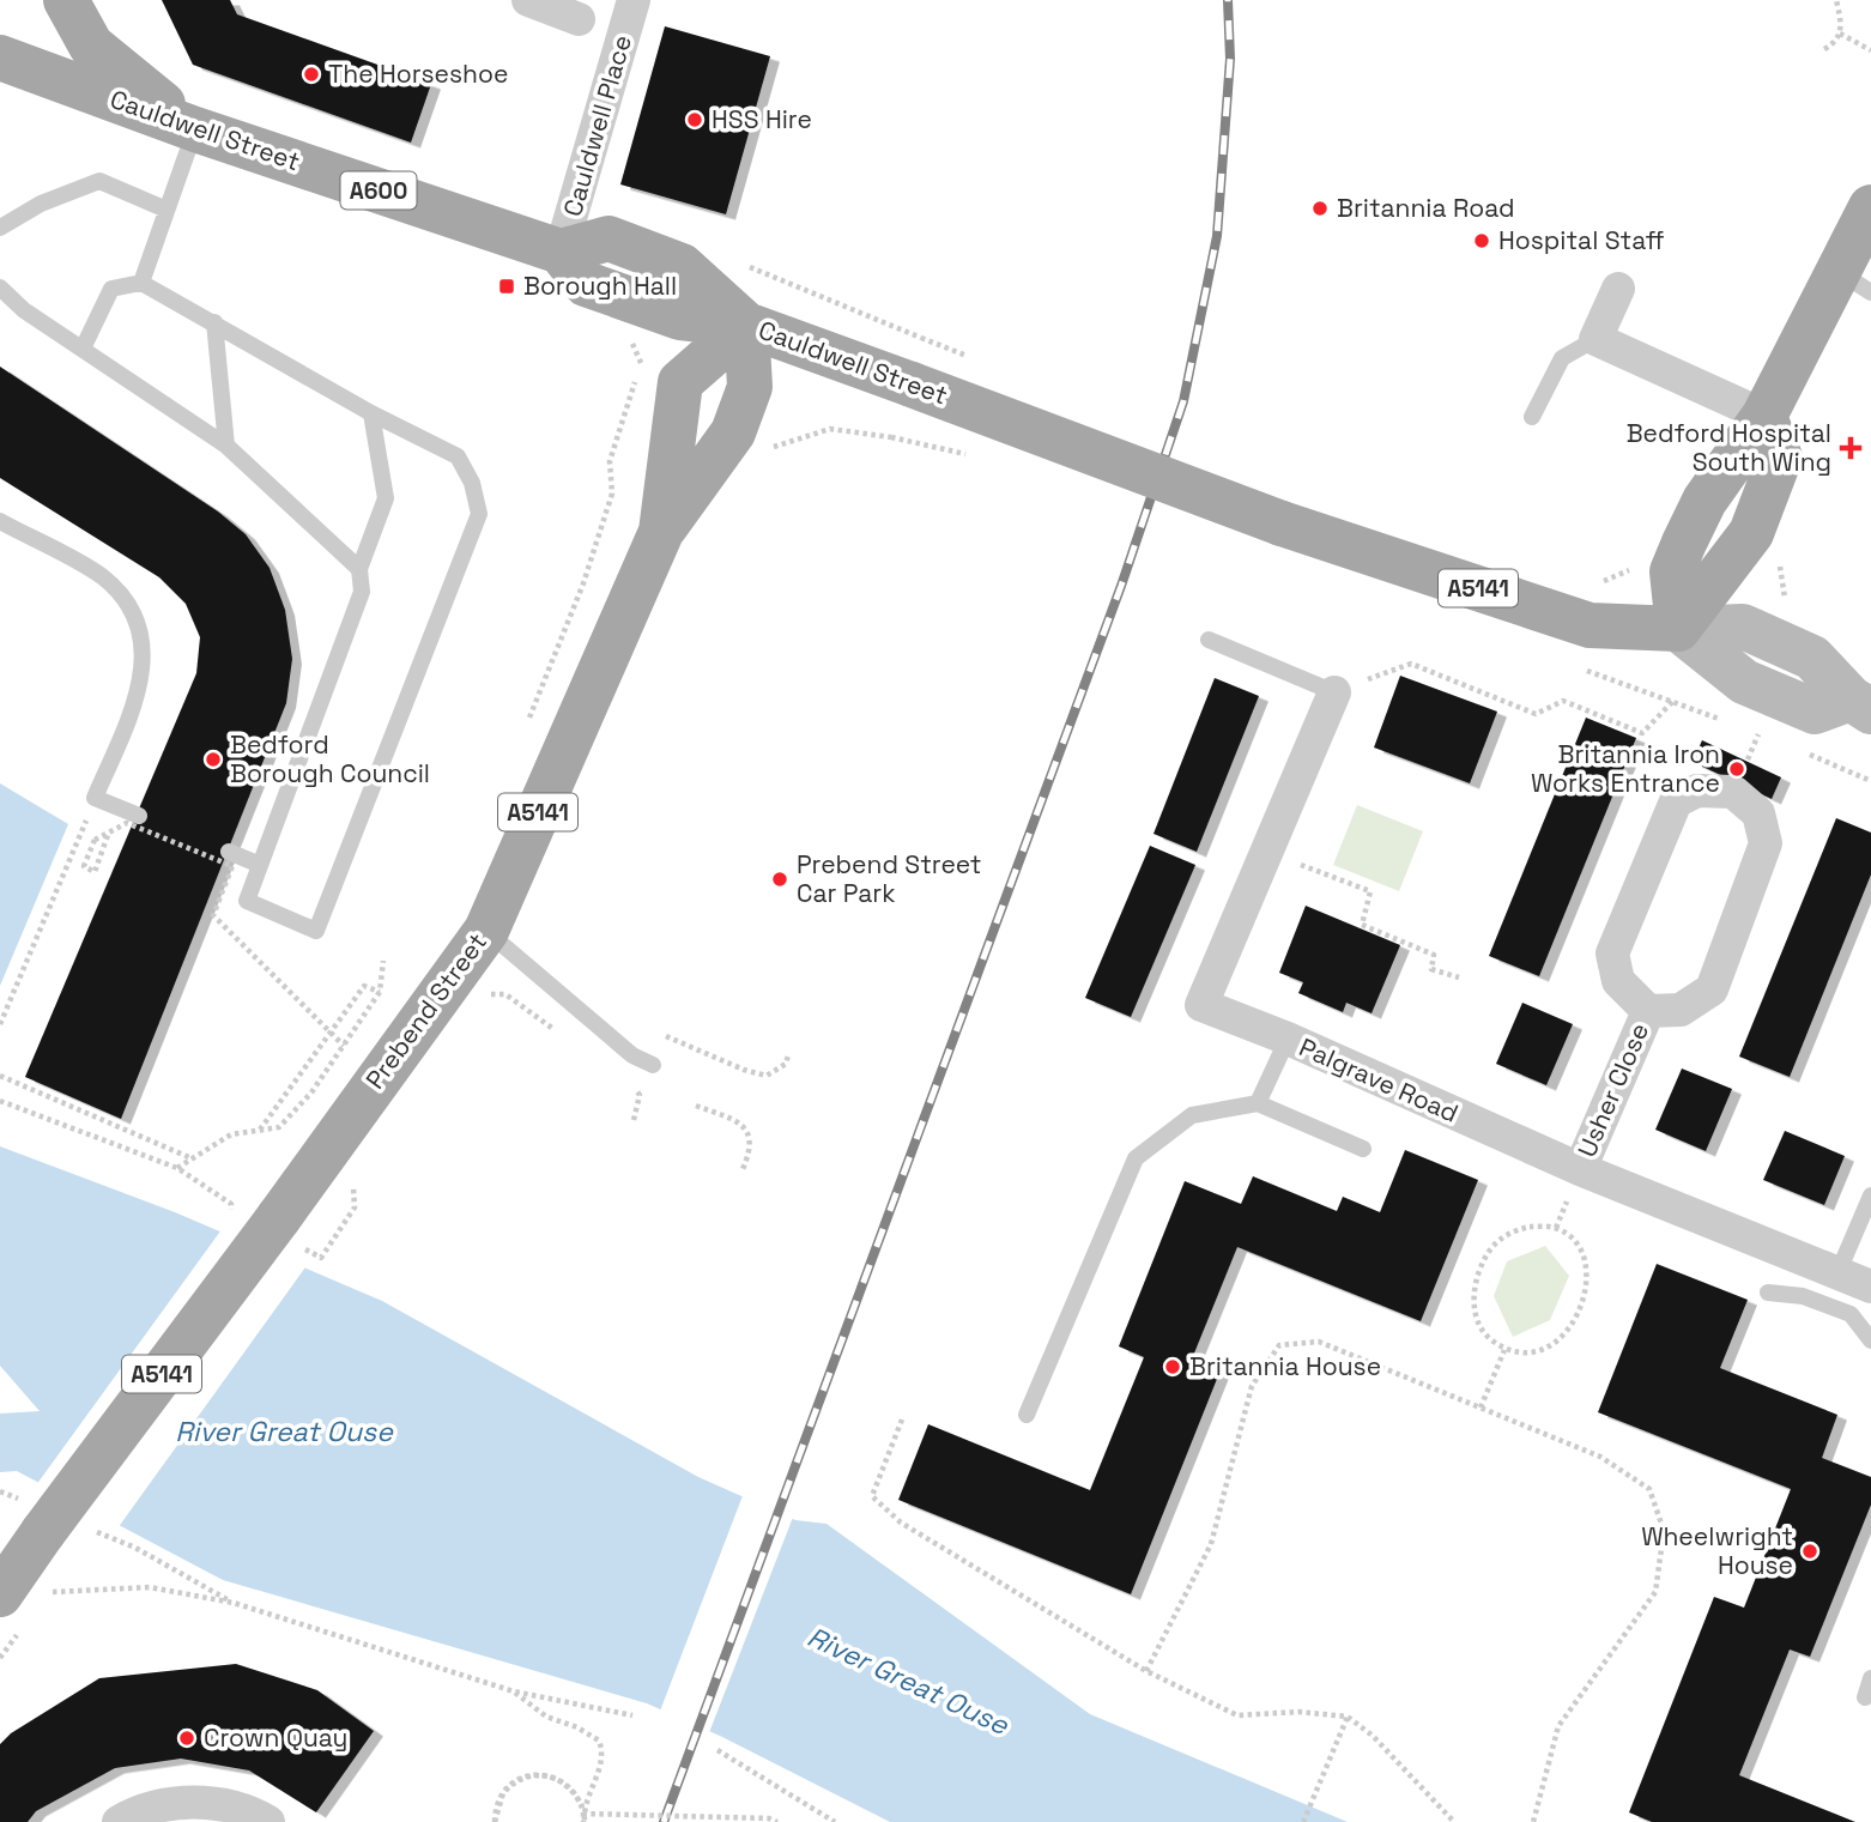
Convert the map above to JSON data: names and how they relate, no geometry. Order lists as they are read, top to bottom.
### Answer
{
  "streets": {
    "main road": [
      "Cauldwell Street",
      "A600",
      "A5141",
      "Prebend Street"
    ],
    "street": ["Cauldwell Place", "Palgrave Road", "Usher Close"]
  },
  "crossings": [
    ["Cauldwell Place", "Cauldwell Street"],
    ["Cauldwell Street", "A600"],
    ["Cauldwell Street", "Prebend Street"],
    ["Palgrave Road", "Usher Close"]
  ],
  "water": ["River Great Ouse"],
  "places": {
    "other": [
      "The Horseshoe",
      "HSS Hire",
      "Britannia Road",
      "Hospital Staff",
      "Bedford Borough Council",
      "Britannia Iron Works Entrance",
      "Prebend Street Car Park",
      "Britannia House",
      "Wheelwright House",
      "Crown Quay"
    ],
    "transit": ["Borough Hall"],
    "health": ["Bedford Hospital South Wing"]
  }
}
